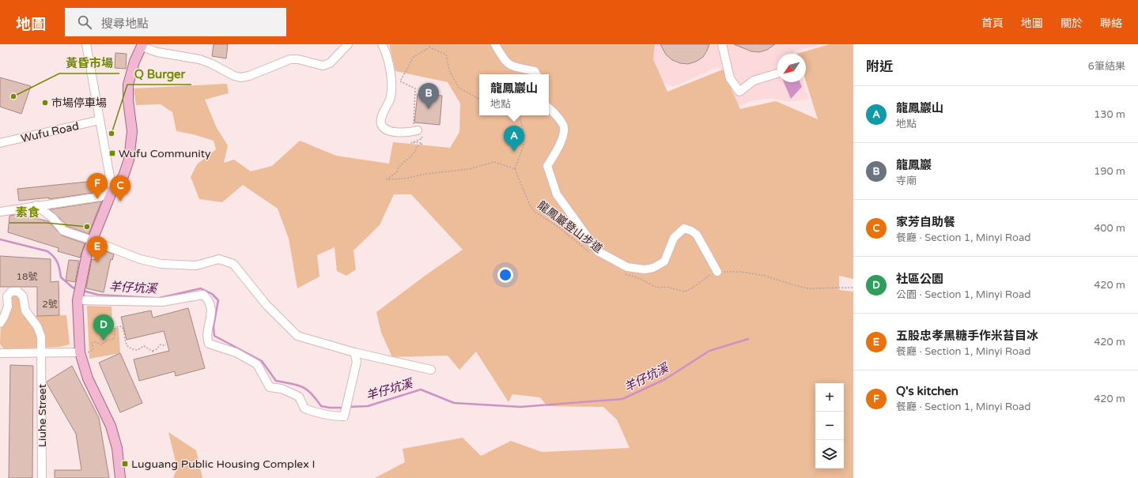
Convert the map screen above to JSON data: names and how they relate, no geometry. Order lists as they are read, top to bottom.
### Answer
{
  "streets": {
    "street": ["Wufu Road", "Liuhe Street"],
    "path": ["龍鳳巖登山步道"]
  },
  "water": ["羊仔坑溪"],
  "places": {
    "other": [
      "黃昏市場",
      "市場停車場",
      "Q Burger",
      "素食"
    ],
    "transit": ["Wufu Community", "Luguang Public Housing Complex I"]
  },
  "house_numbers": ["18號", "2號"],
  "north": "bottom left",
  "page": {
    "header": "地圖",
    "search": "搜尋地點",
    "nav": [
      "首頁",
      "地圖",
      "關於",
      "聯絡"
    ],
    "heading": ["附近", "6筆結果"],
    "popup": ["龍鳳巖山", "地點"],
    "pins": [
      "B",
      "A",
      "F",
      "C",
      "E",
      "D"
    ],
    "list": [
      {
        "mark": "A",
        "name": "龍鳳巖山",
        "note": "地點",
        "value": "130 m"
      },
      {
        "mark": "B",
        "name": "龍鳳巖",
        "note": "寺廟",
        "value": "190 m"
      },
      {
        "mark": "C",
        "name": "家芳自助餐",
        "note": "餐廳 · Section 1, Minyi Road",
        "value": "400 m"
      },
      {
        "mark": "D",
        "name": "社區公園",
        "note": "公園 · Section 1, Minyi Road",
        "value": "420 m"
      },
      {
        "mark": "E",
        "name": "五股忠孝黑糖手作米苔目冰",
        "note": "餐廳 · Section 1, Minyi Road",
        "value": "420 m"
      },
      {
        "mark": "F",
        "name": "Q's kitchen",
        "note": "餐廳 · Section 1, Minyi Road",
        "value": "420 m"
      }
    ],
    "map_buttons": ["+", "−"]
  }
}
